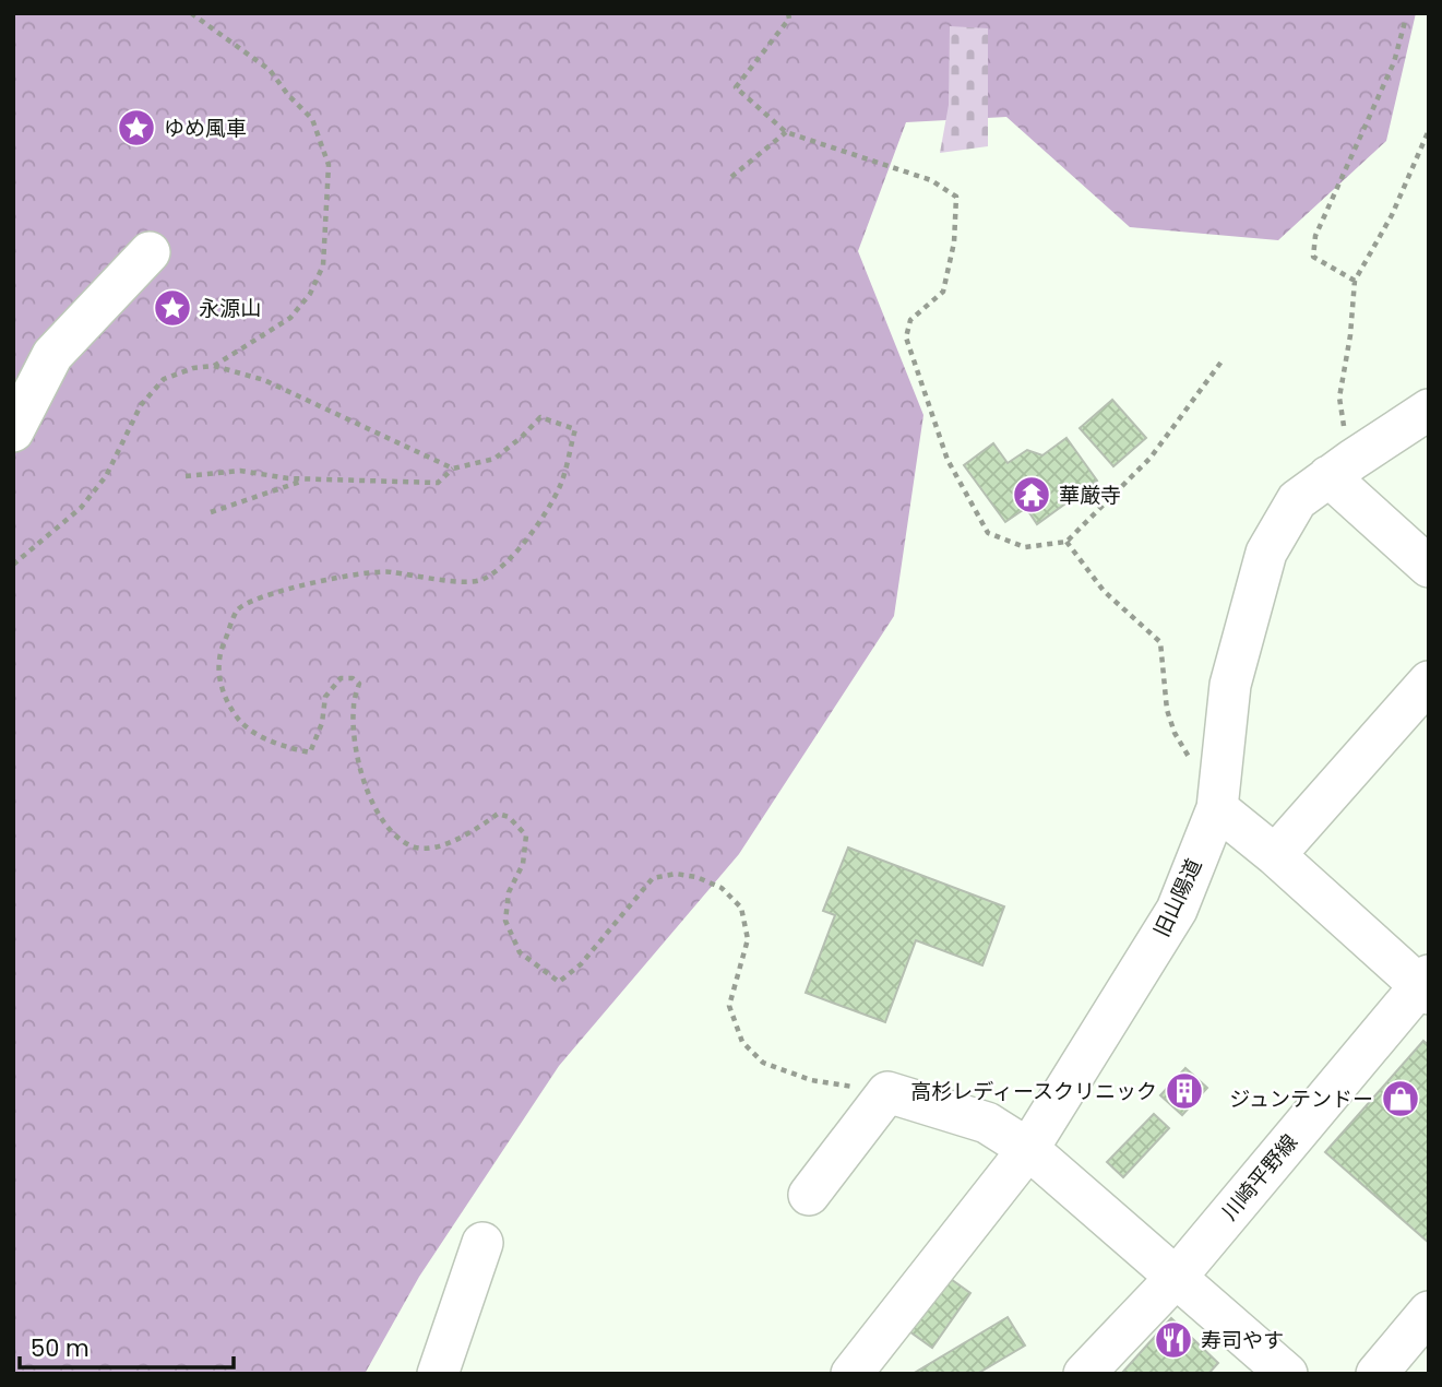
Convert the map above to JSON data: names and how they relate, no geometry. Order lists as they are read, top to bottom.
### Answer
{
  "streets": {
    "street": ["旧山陽道", "川崎平野線"]
  },
  "places": {
    "place": ["ゆめ風車", "永源山"],
    "temple": ["華厳寺"],
    "building": ["高杉レディースクリニック"],
    "shop": ["ジュンテンドー"],
    "restaurant": ["寿司やす"]
  },
  "scale_bar": "50 m"
}
